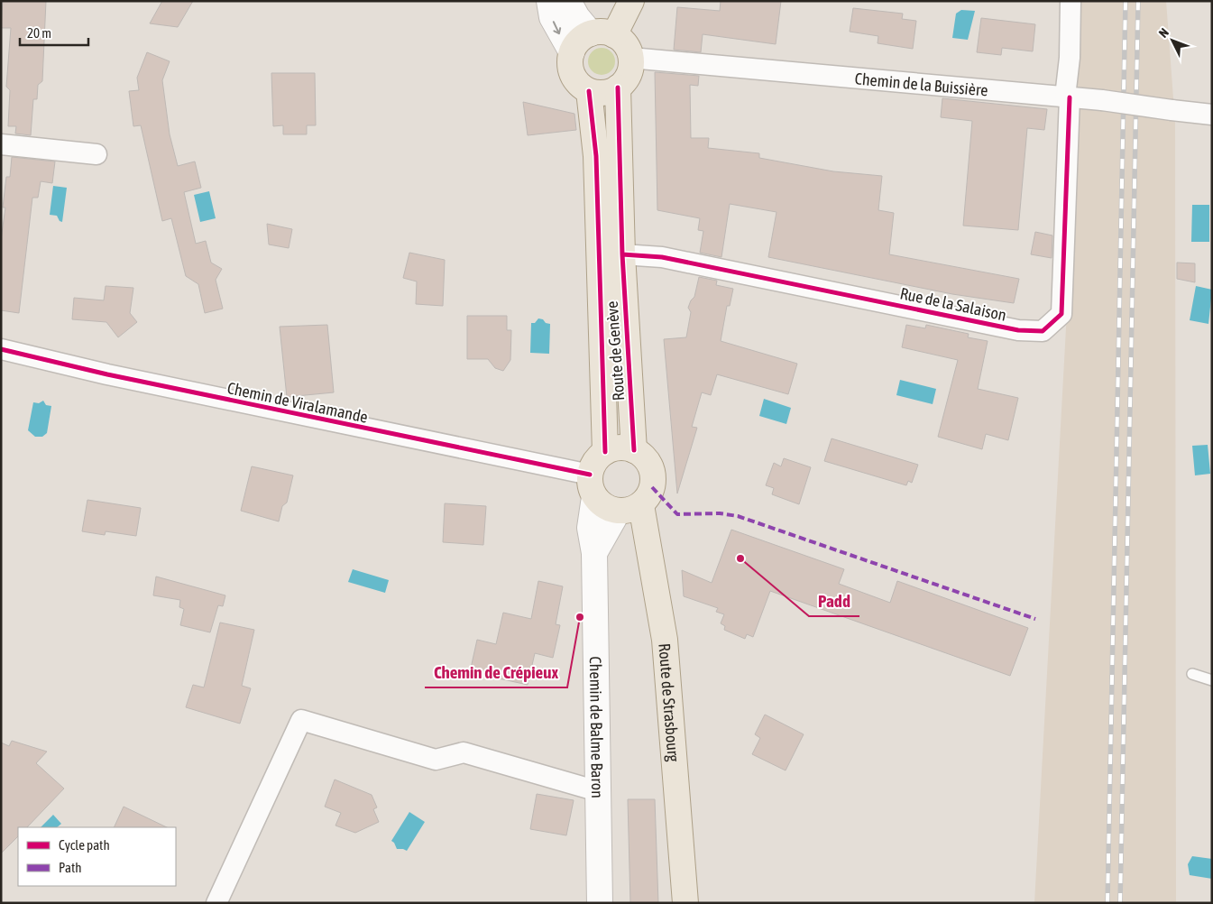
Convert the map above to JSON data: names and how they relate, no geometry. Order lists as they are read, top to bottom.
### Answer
{
  "streets": {
    "main road": ["Route de Genève", "Route de Strasbourg"],
    "street": [
      "Chemin de la Buissière",
      "Rue de la Salaison",
      "Chemin de Viralamande",
      "Chemin de Balme Baron"
    ]
  },
  "crossings": [
    ["Chemin de la Buissière", "Rue de la Salaison"],
    ["Chemin de la Buissière", "Route de Genève"],
    ["Rue de la Salaison", "Route de Genève"],
    ["Route de Genève", "Chemin de Viralamande"],
    ["Route de Genève", "Route de Strasbourg"],
    ["Route de Genève", "Chemin de Balme Baron"],
    ["Chemin de Viralamande", "Route de Strasbourg"],
    ["Chemin de Viralamande", "Chemin de Balme Baron"],
    ["Route de Strasbourg", "Chemin de Balme Baron"]
  ],
  "places": ["Padd", "Chemin de Crépieux"],
  "legend": ["Cycle path", "Path"],
  "scale_bar": "20 m",
  "north": "top left"
}
